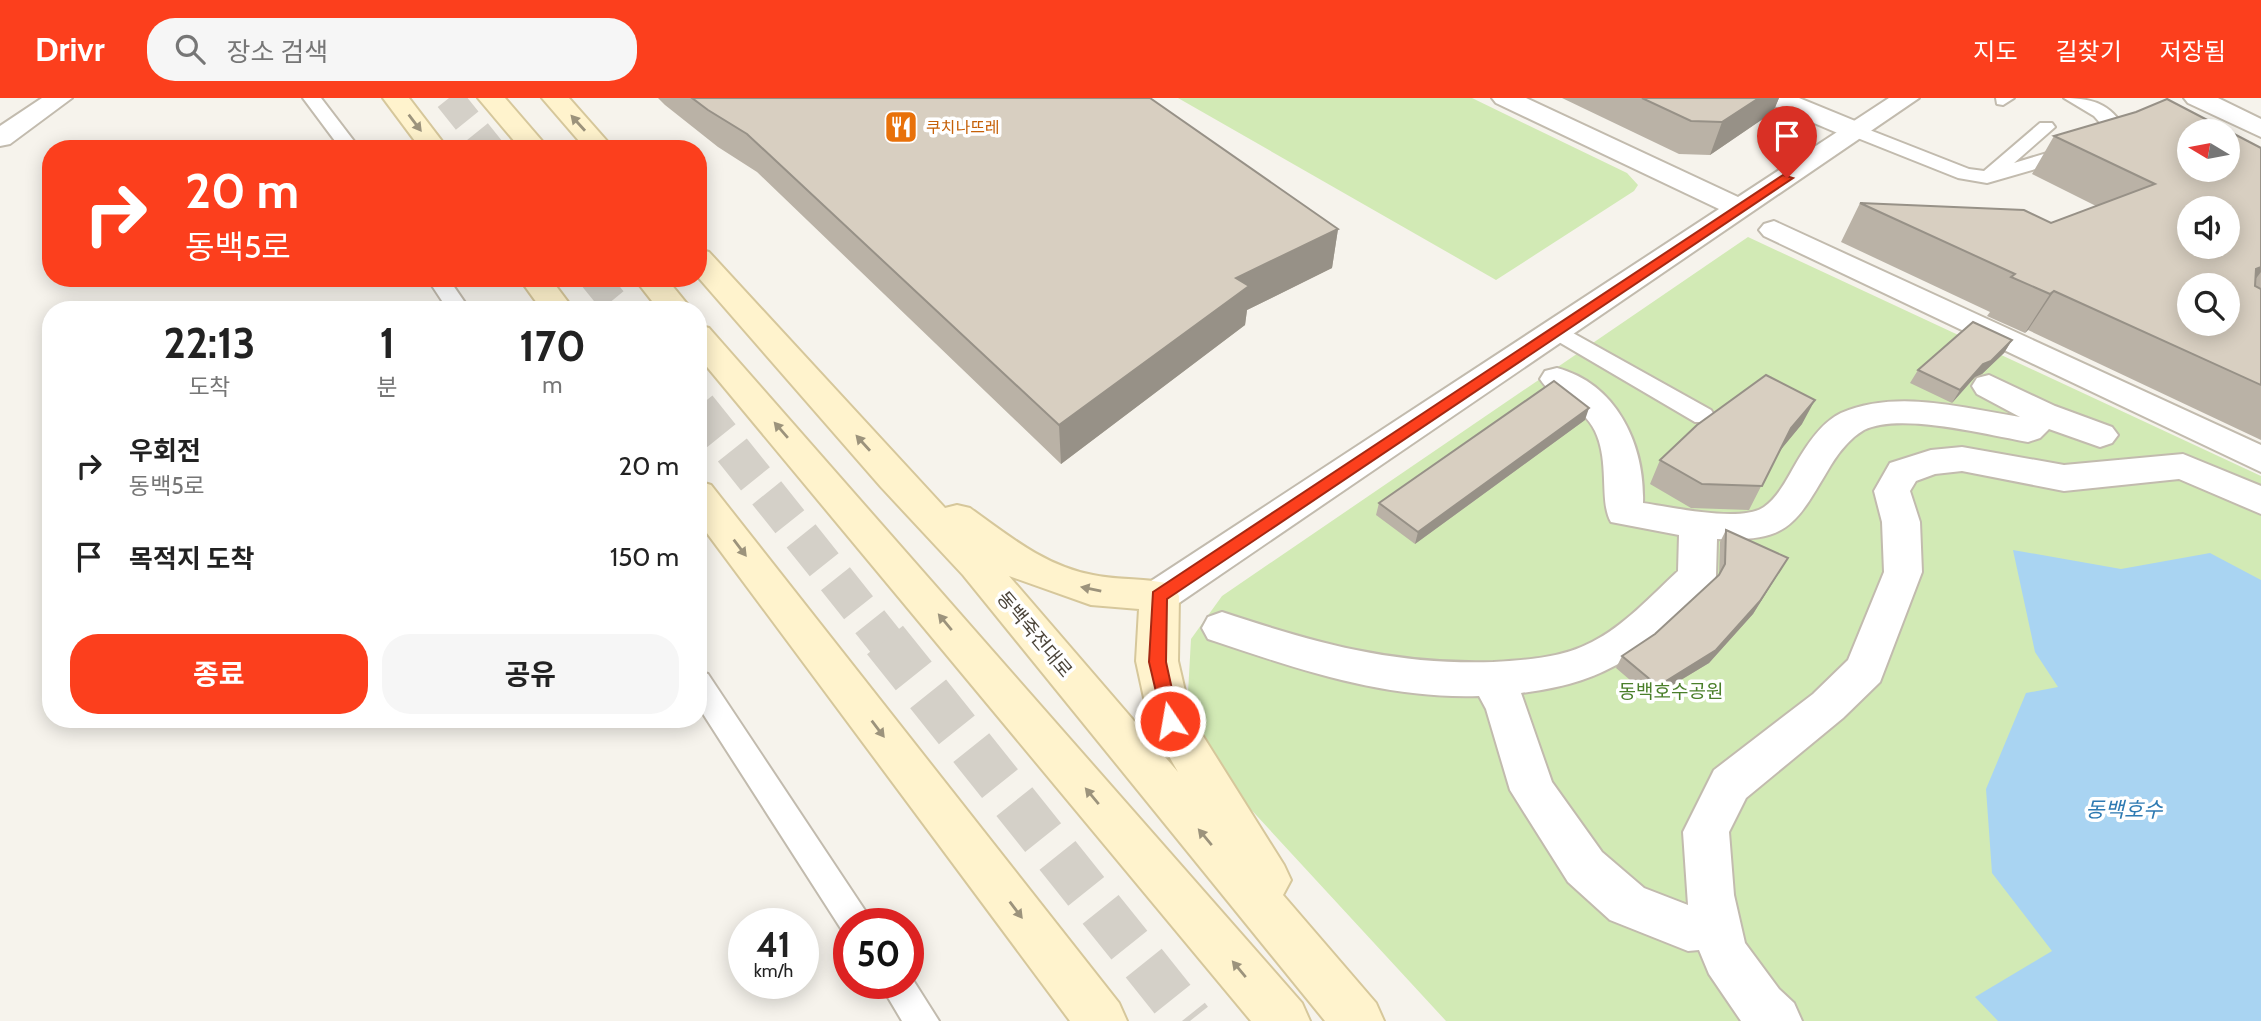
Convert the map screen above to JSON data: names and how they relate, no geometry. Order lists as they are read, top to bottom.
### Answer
{
  "streets": {
    "main road": ["동백죽전대로"]
  },
  "water": ["동백호수"],
  "parks": ["동백호수공원"],
  "places": {
    "restaurant": ["쿠치나뜨레"]
  },
  "north": "left",
  "page": {
    "header": "Drivr",
    "search": "장소 검색",
    "nav": ["지도", "길찾기", "저장됨"],
    "turn": ["20 m", "동백5로"],
    "eta": [
      "22:13",
      "도착",
      "1",
      "분",
      "170",
      "m"
    ],
    "list": [
      {
        "name": "우회전",
        "note": "동백5로",
        "value": "20 m"
      },
      {
        "name": "목적지 도착",
        "value": "150 m"
      }
    ],
    "buttons": ["종료", "공유"],
    "speed": "41 km/h",
    "limit": "50"
  }
}
